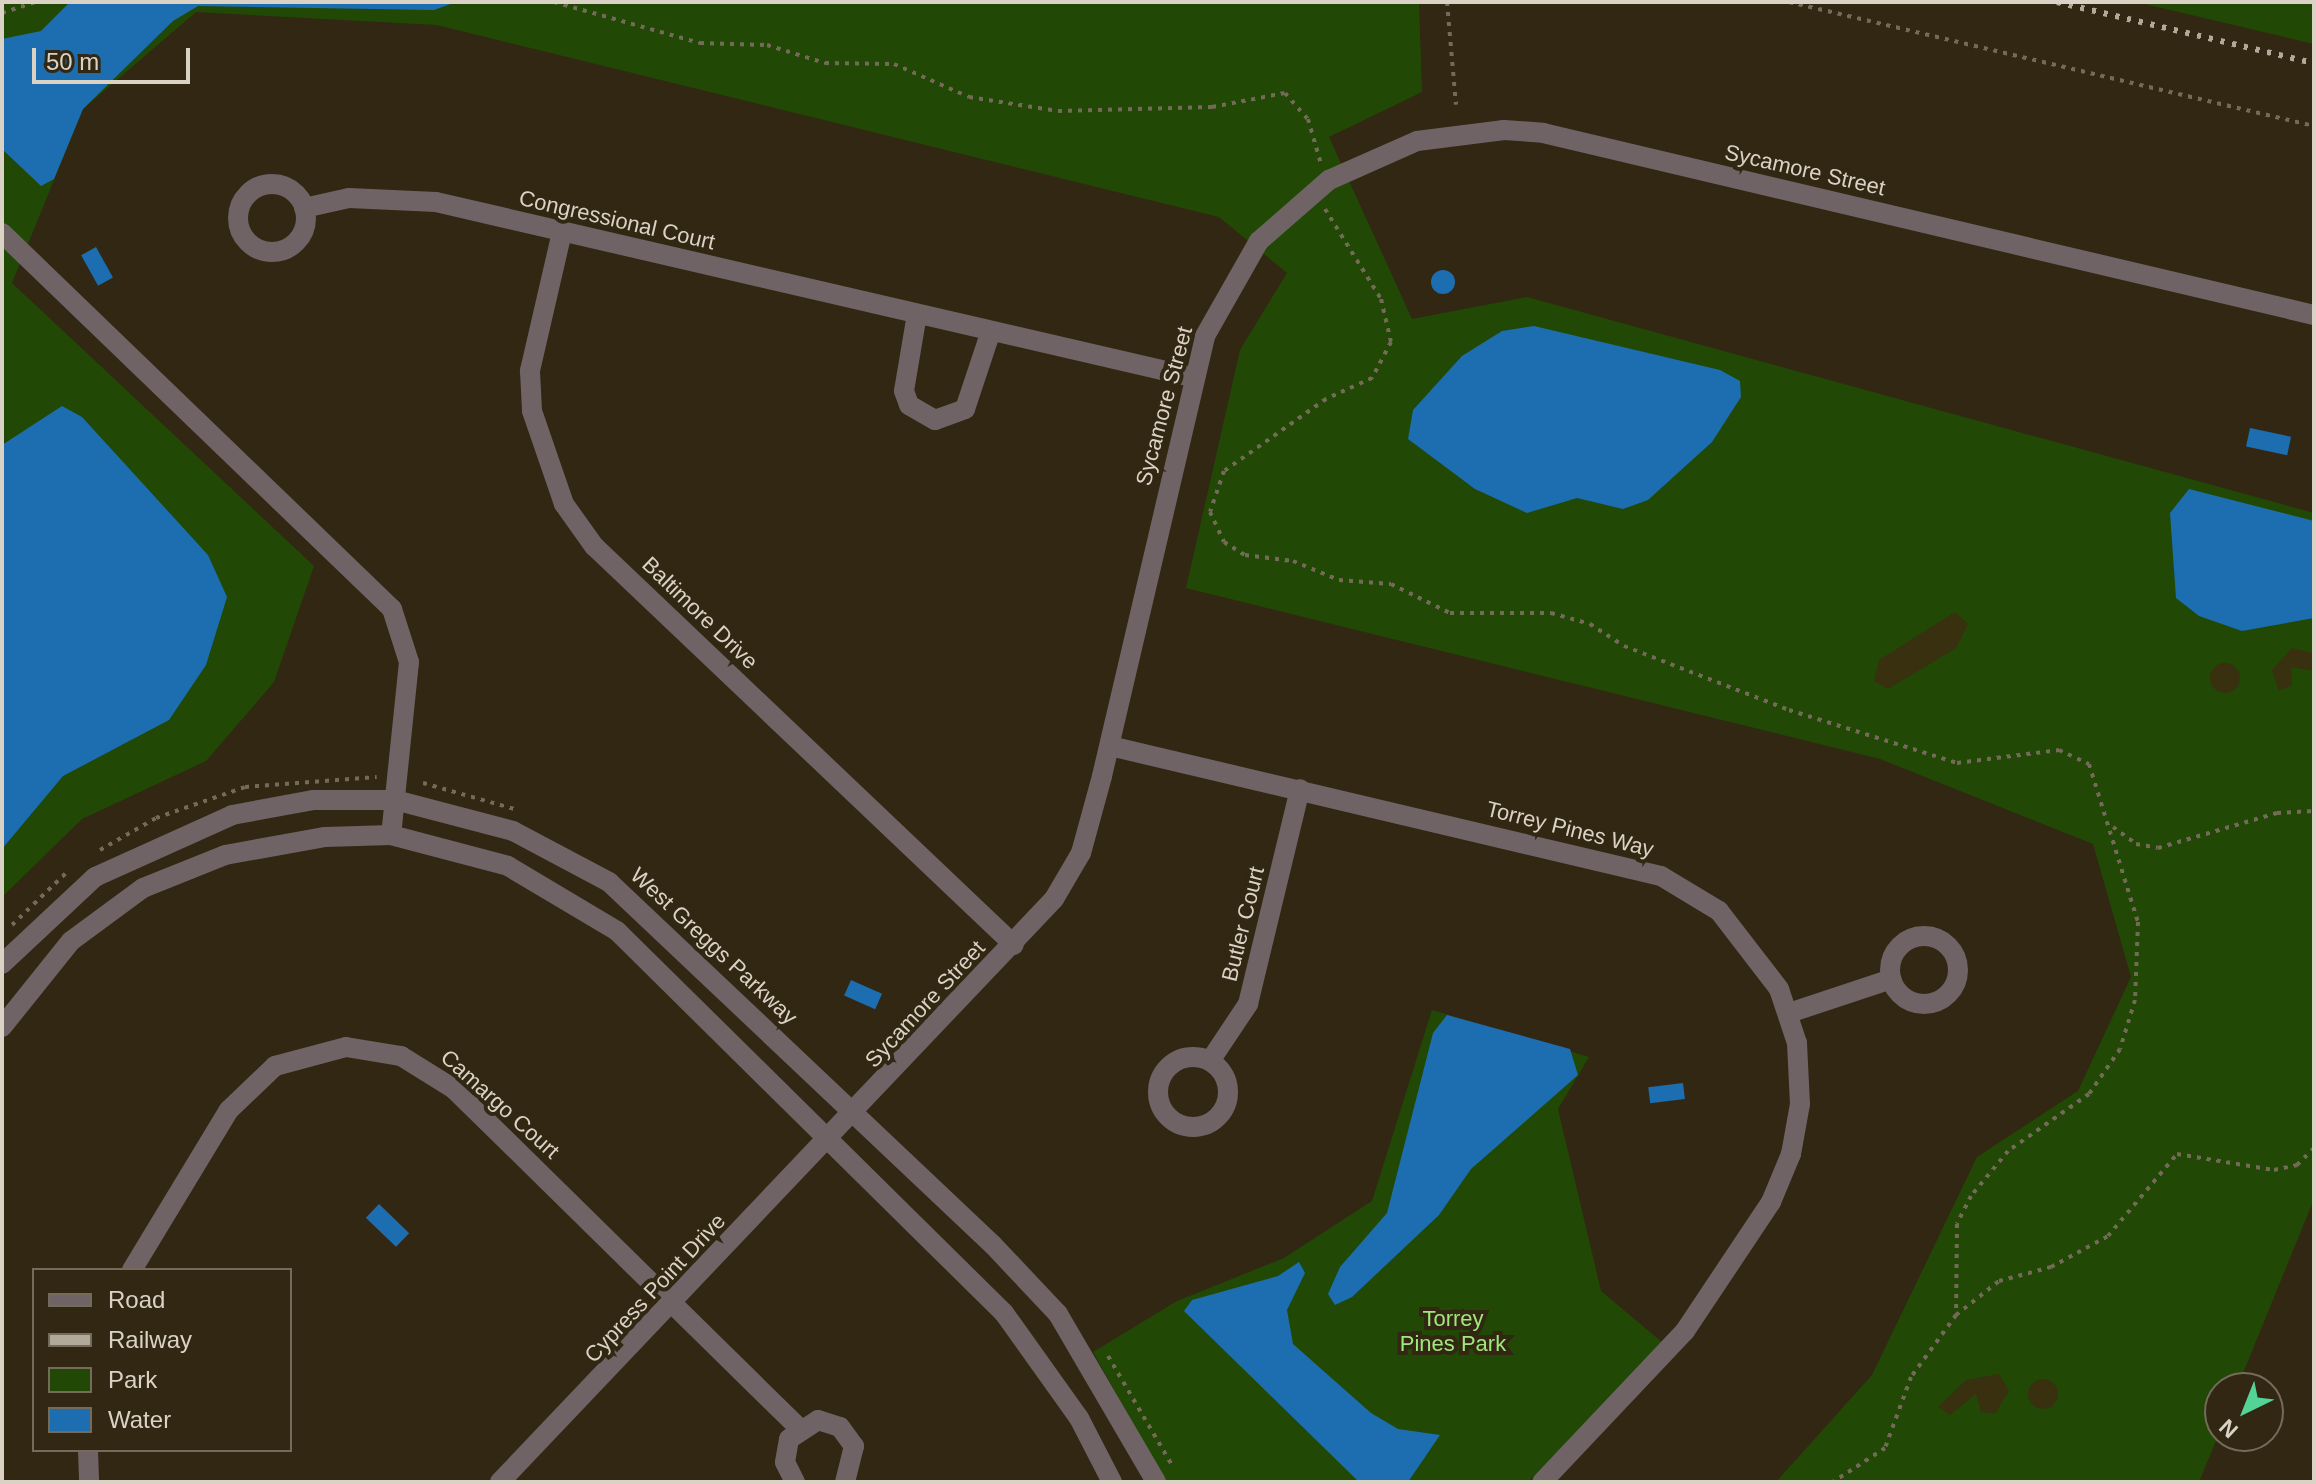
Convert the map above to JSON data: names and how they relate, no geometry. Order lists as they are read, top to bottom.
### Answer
{
  "streets": {
    "street": [
      "Sycamore Street",
      "Congressional Court",
      "Baltimore Drive",
      "Torrey Pines Way",
      "Butler Court",
      "West Greggs Parkway",
      "Camargo Court",
      "Cypress Point Drive"
    ]
  },
  "crossings": [
    ["Sycamore Street", "Congressional Court"],
    ["Sycamore Street", "Baltimore Drive"],
    ["Sycamore Street", "Torrey Pines Way"],
    ["Sycamore Street", "West Greggs Parkway"],
    ["Sycamore Street", "Cypress Point Drive"],
    ["Congressional Court", "Baltimore Drive"],
    ["Torrey Pines Way", "Butler Court"],
    ["West Greggs Parkway", "Cypress Point Drive"],
    ["Camargo Court", "Cypress Point Drive"]
  ],
  "parks": ["Torrey Pines Park"],
  "legend": [
    "Road",
    "Railway",
    "Park",
    "Water"
  ],
  "scale_bar": "50 m",
  "north": "bottom left"
}
